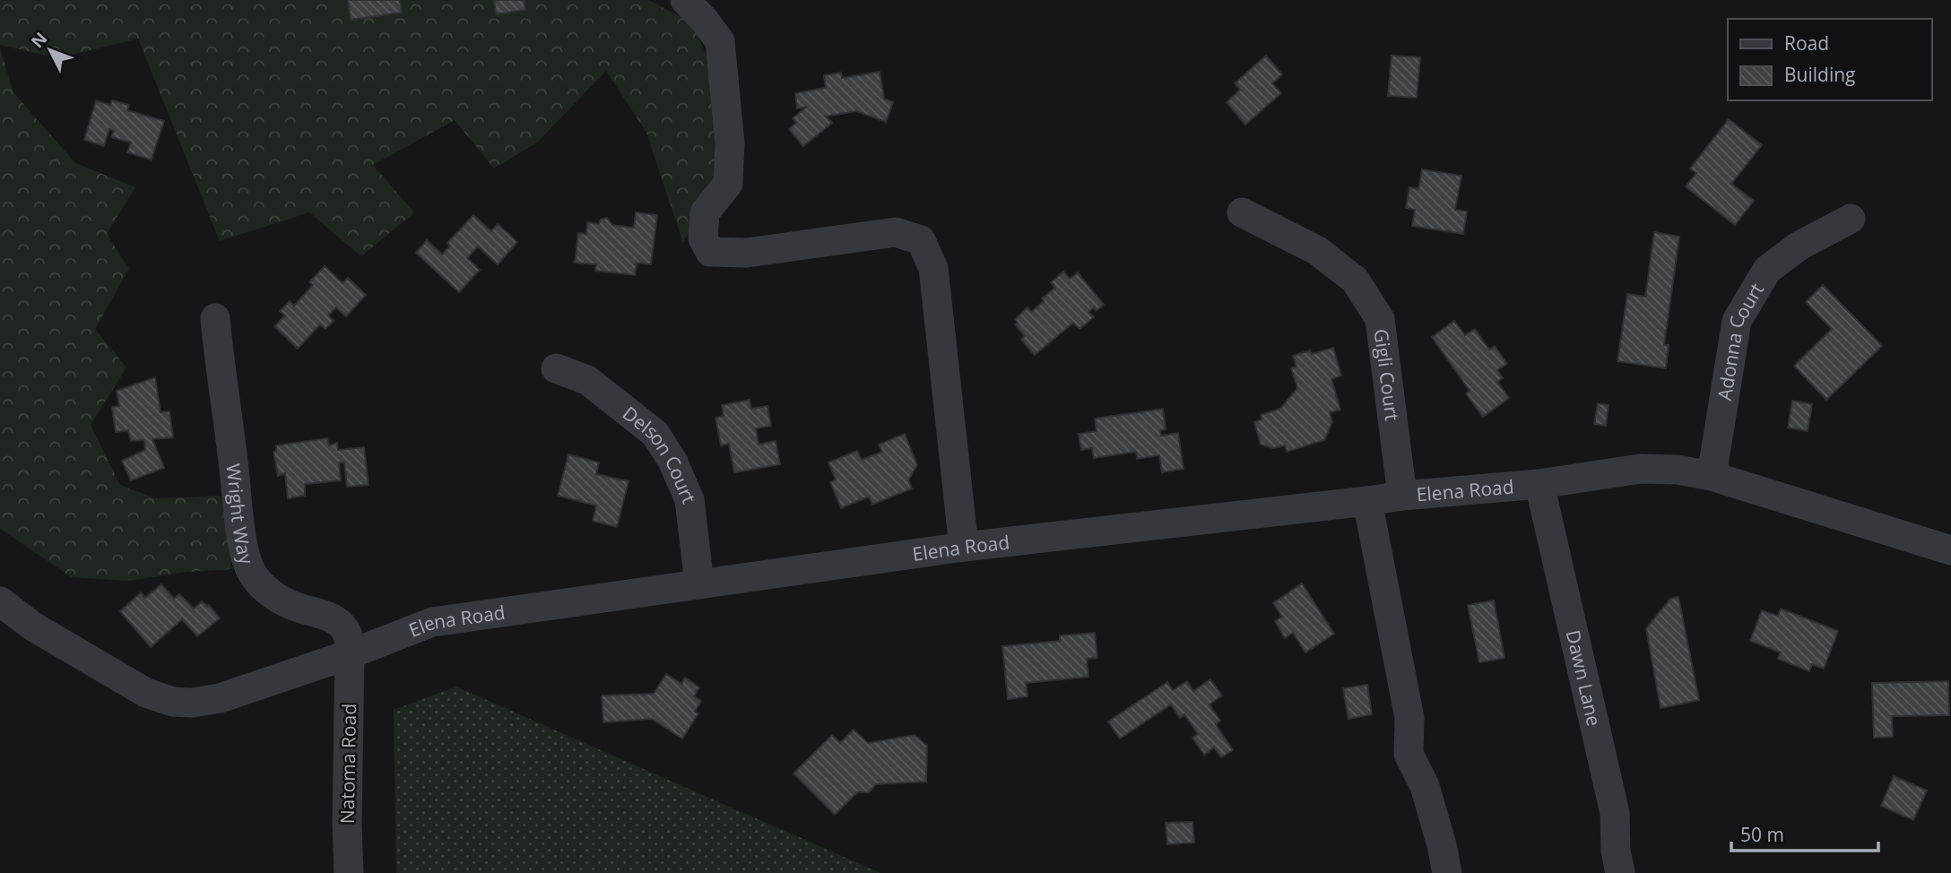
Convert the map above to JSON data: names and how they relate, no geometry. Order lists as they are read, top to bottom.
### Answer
{
  "streets": {
    "street": [
      "Adonna Court",
      "Gigli Court",
      "Delson Court",
      "Elena Road",
      "Wright Way",
      "Dawn Lane",
      "Natoma Road"
    ]
  },
  "crossings": [
    ["Adonna Court", "Elena Road"],
    ["Gigli Court", "Elena Road"],
    ["Delson Court", "Elena Road"],
    ["Elena Road", "Wright Way"],
    ["Elena Road", "Dawn Lane"],
    ["Elena Road", "Natoma Road"],
    ["Wright Way", "Natoma Road"]
  ],
  "legend": ["Road", "Building"],
  "scale_bar": "50 m",
  "north": "top left"
}
